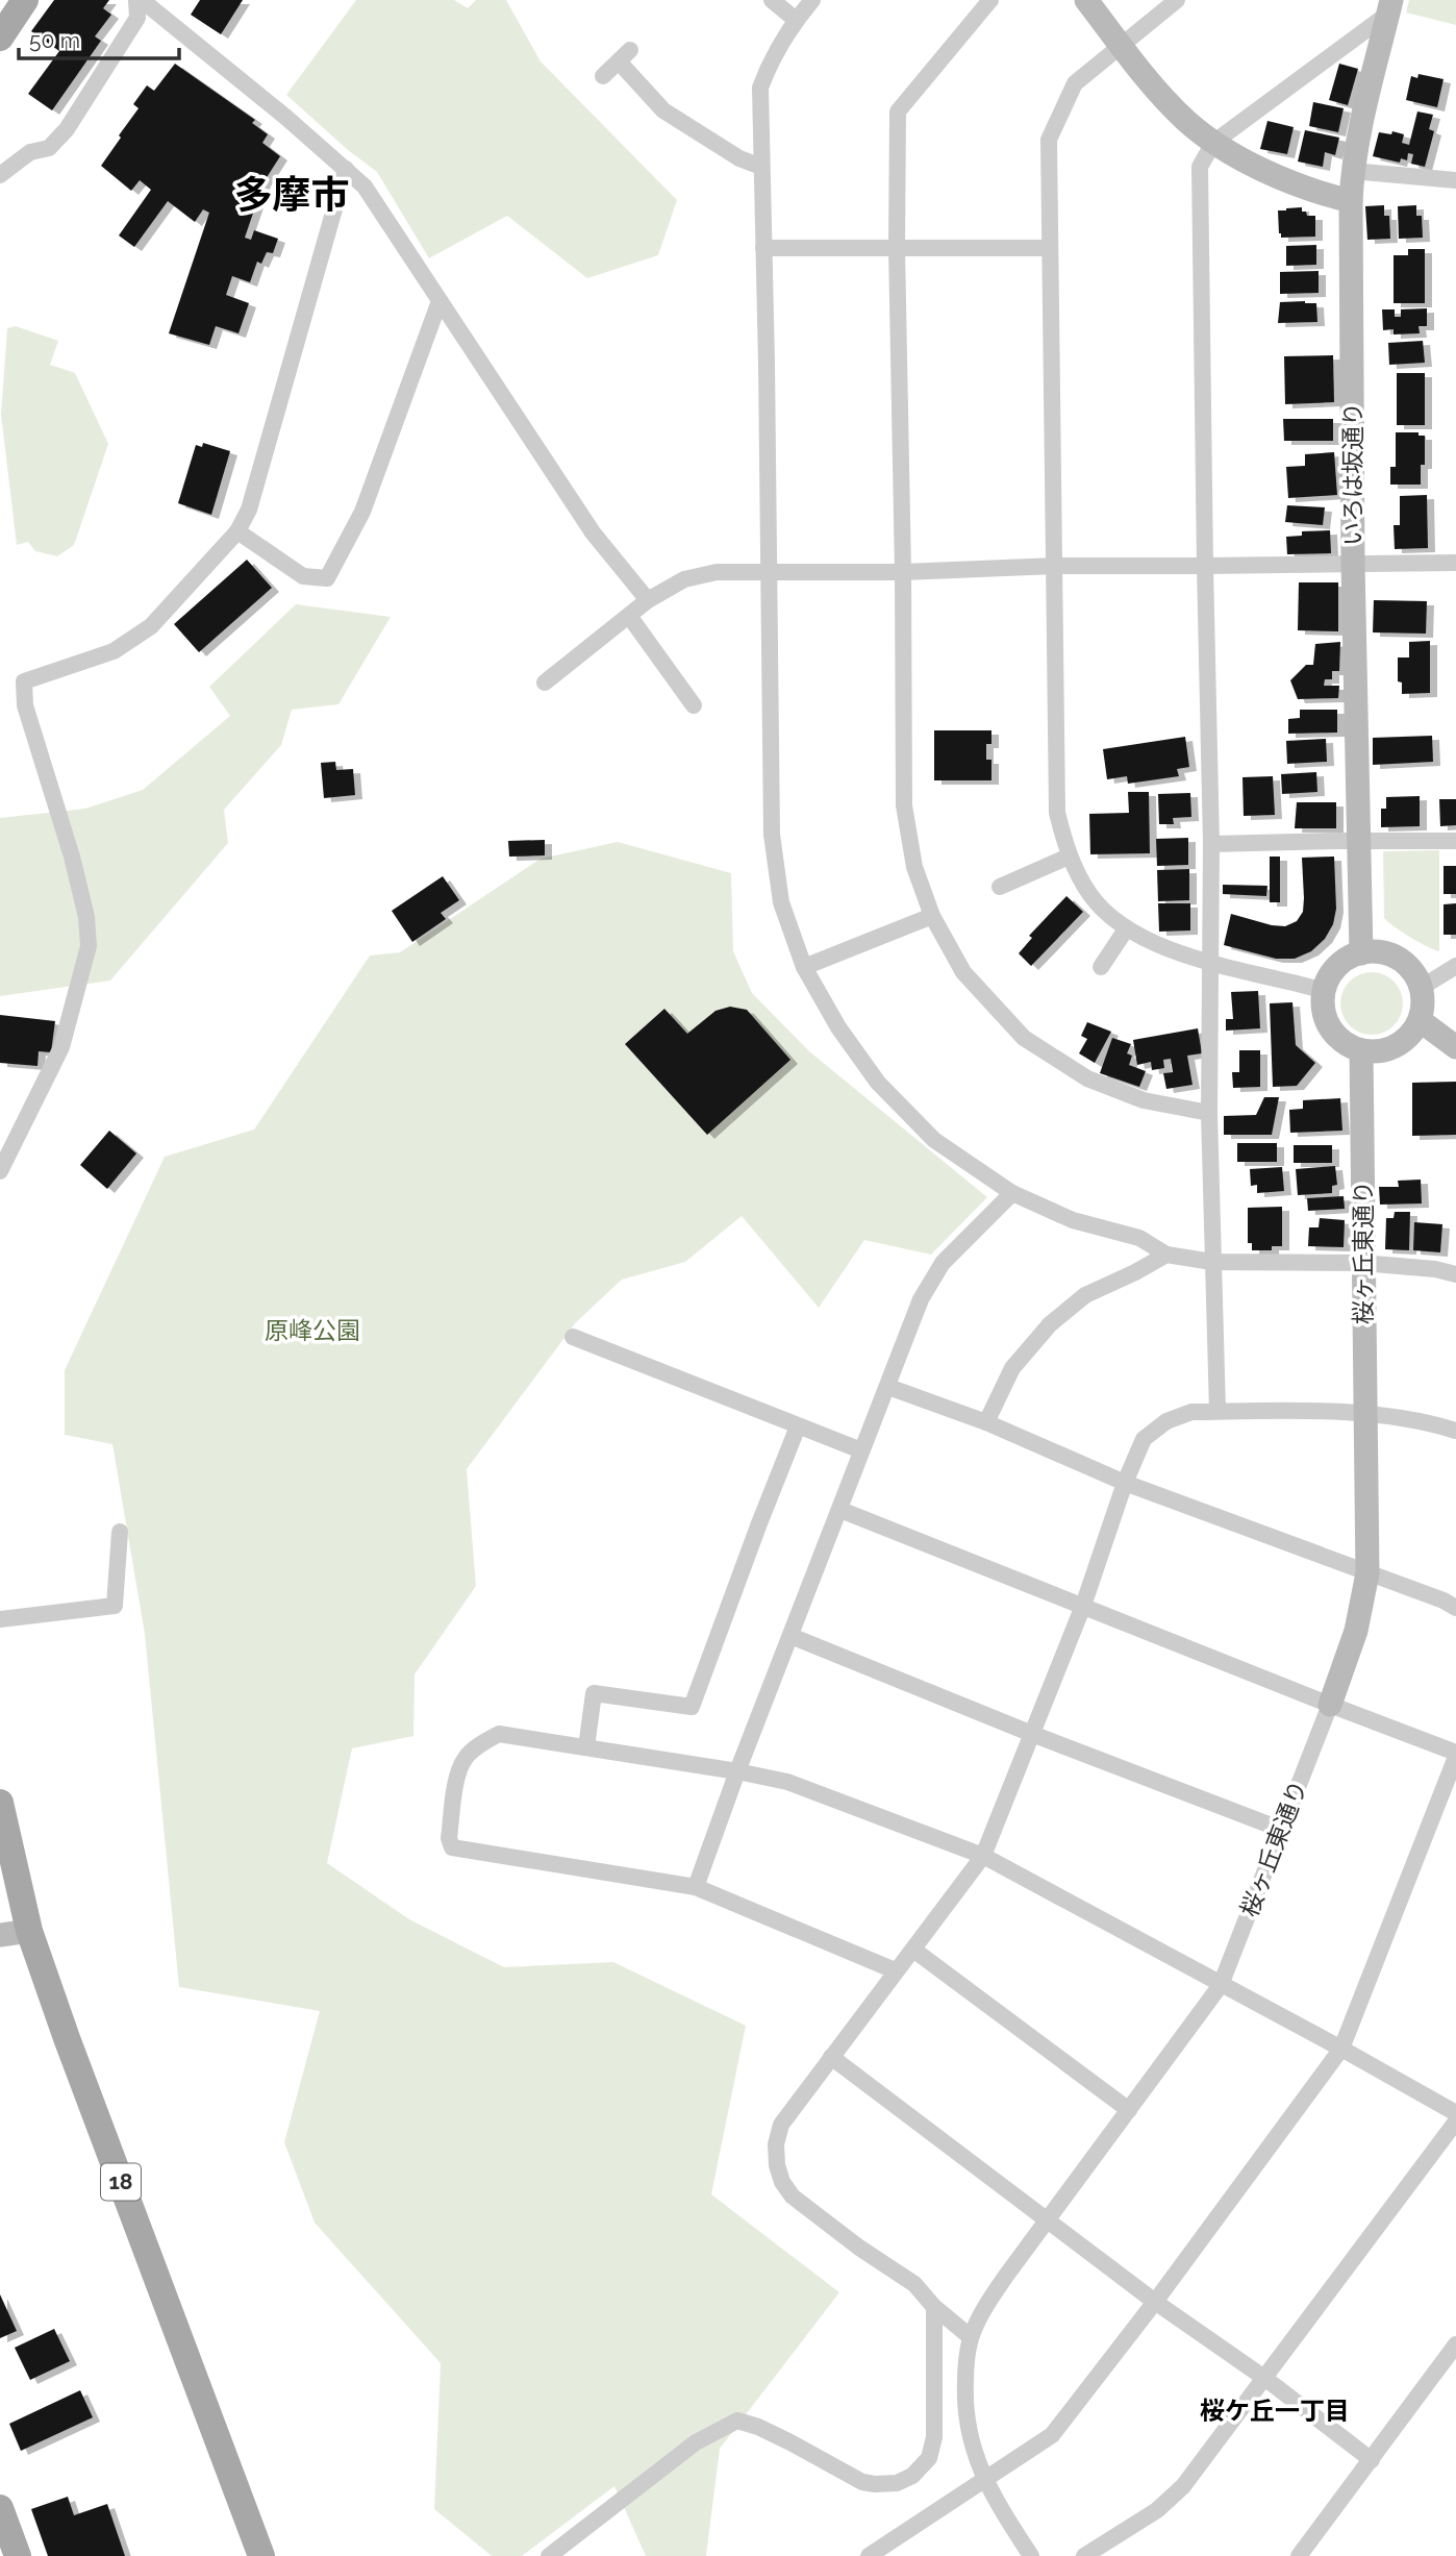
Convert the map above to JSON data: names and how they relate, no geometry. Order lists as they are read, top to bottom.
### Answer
{
  "streets": {
    "main road": ["18"],
    "street": ["いろは坂通り", "桜ヶ丘東通り"]
  },
  "crossings": [
    ["いろは坂通り", "桜ヶ丘東通り"]
  ],
  "districts": ["多摩市", "桜ケ丘一丁目"],
  "parks": ["原峰公園"],
  "scale_bar": "50 m"
}
